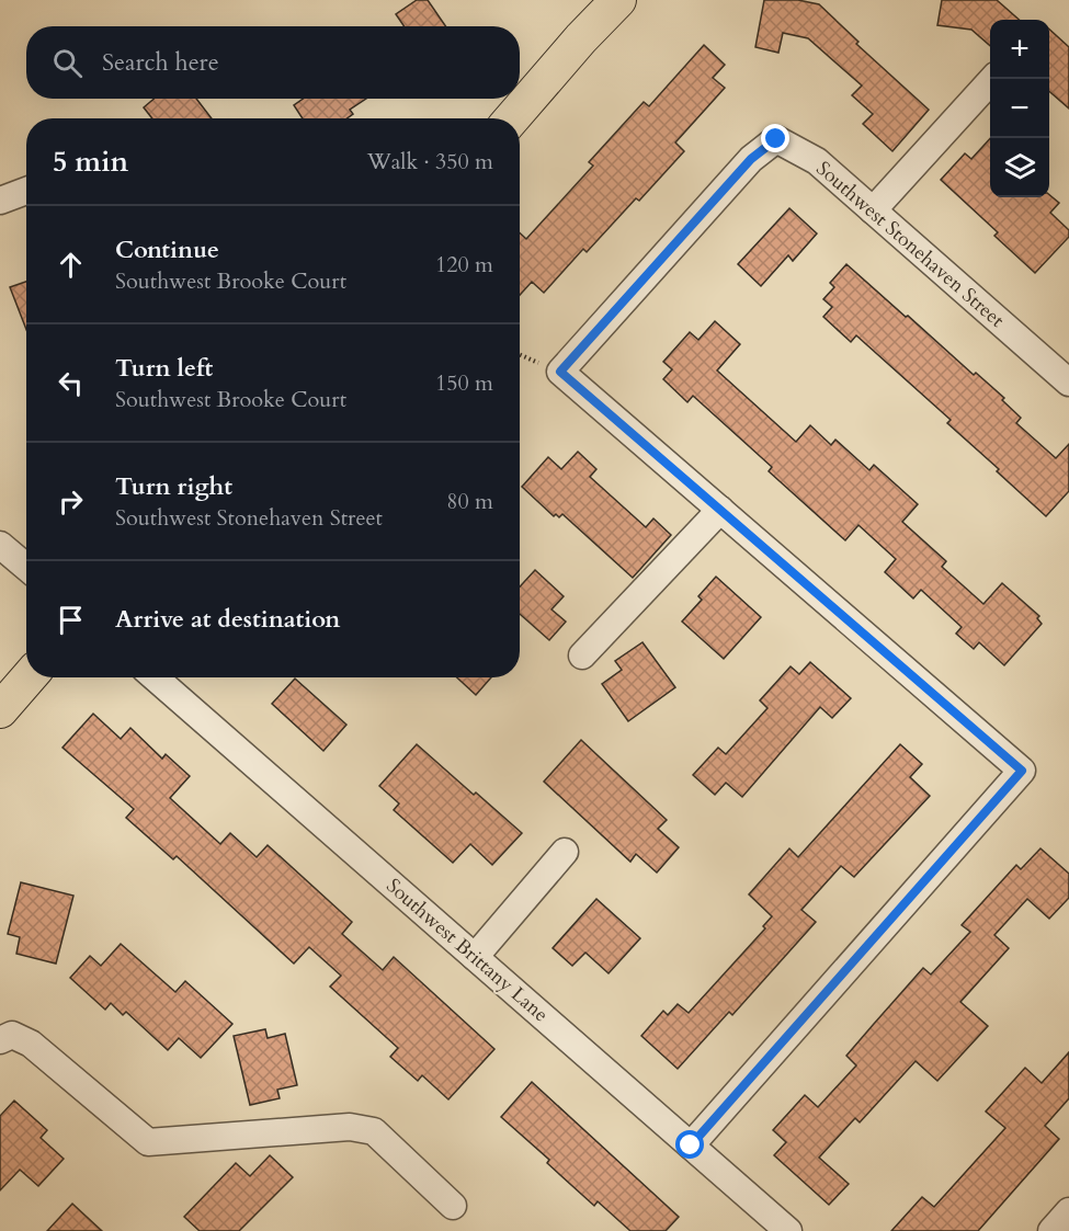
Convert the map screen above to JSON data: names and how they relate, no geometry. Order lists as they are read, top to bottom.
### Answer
{
  "streets": {
    "street": ["Southwest Stonehaven Street", "Southwest Brittany Lane"]
  },
  "page": {
    "map_buttons": ["+", "−"],
    "search": "Search here",
    "heading": ["5 min", "Walk · 350 m"],
    "list": [
      ["Continue", "Southwest Brooke Court", "120 m"],
      ["Turn left", "Southwest Brooke Court", "150 m"],
      ["Turn right", "Southwest Stonehaven Street", "80 m"],
      "Arrive at destination"
    ]
  }
}
